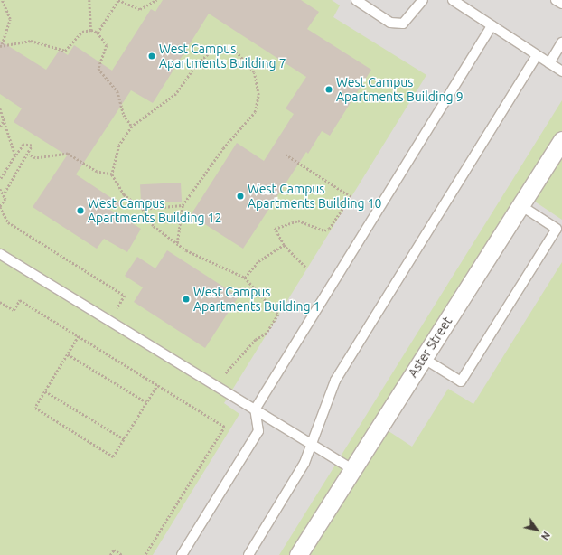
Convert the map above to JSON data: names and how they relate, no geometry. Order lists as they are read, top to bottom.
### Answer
{
  "streets": {
    "street": ["Aster Street"]
  },
  "places": [
    "West Campus Apartments Building 7",
    "West Campus Apartments Building 9",
    "West Campus Apartments Building 10",
    "West Campus Apartments Building 12",
    "West Campus Apartments Building 1"
  ],
  "north": "bottom right"
}
